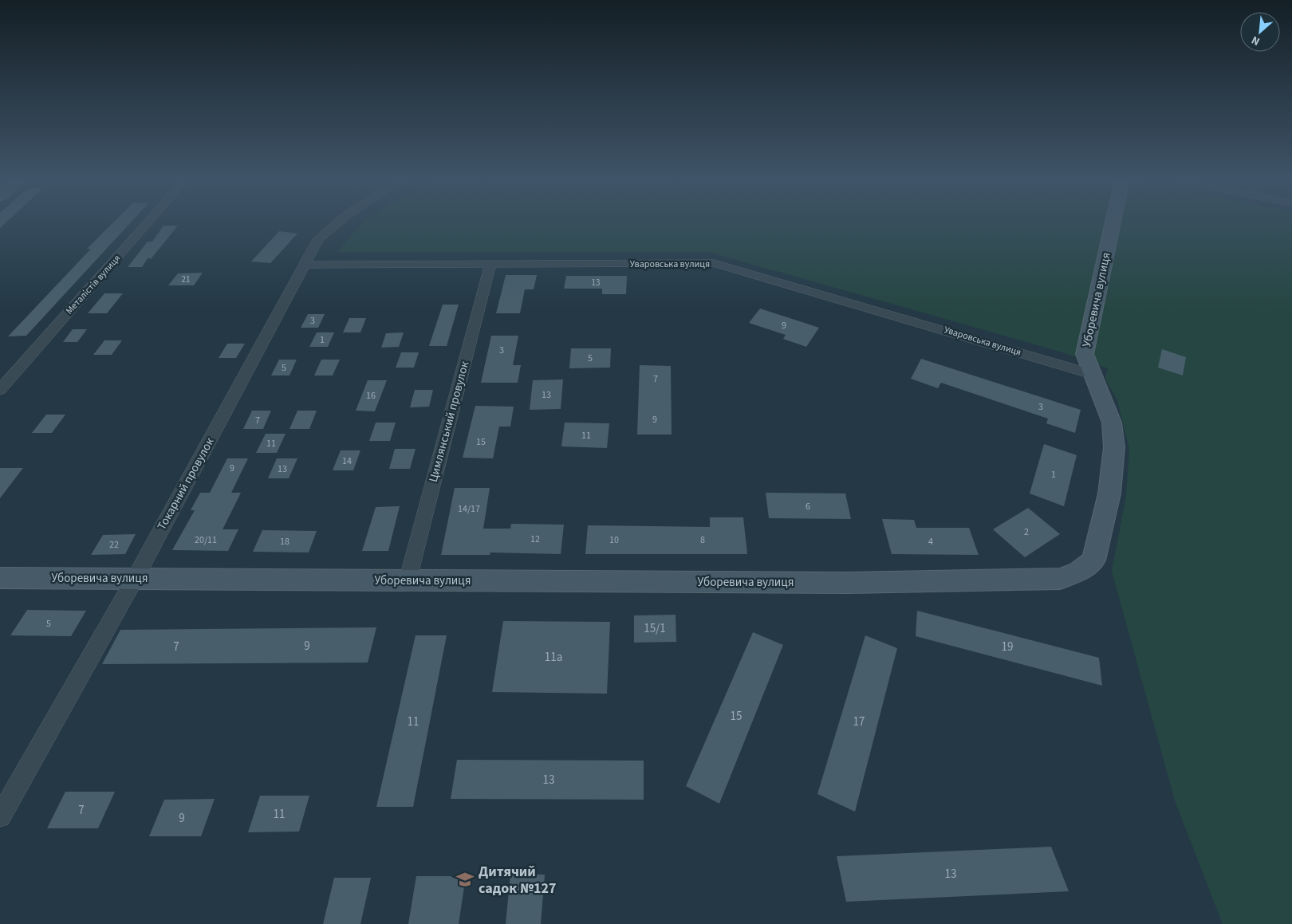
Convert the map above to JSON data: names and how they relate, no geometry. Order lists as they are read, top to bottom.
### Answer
{
  "streets": {
    "street": [
      "Уваровська вулиця",
      "Металістів вулиця",
      "Уборевича вулиця",
      "Цимлянський провулок",
      "Токарний провулок"
    ]
  },
  "crossings": [
    ["Уваровська вулиця", "Уборевича вулиця"],
    ["Уваровська вулиця", "Цимлянський провулок"],
    ["Уваровська вулиця", "Токарний провулок"],
    ["Уборевича вулиця", "Цимлянський провулок"],
    ["Уборевича вулиця", "Токарний провулок"]
  ],
  "places": {
    "school or university": ["Дитячий садок №127"]
  },
  "house_numbers": [
    "21",
    "13",
    "3",
    "9",
    "1",
    "3",
    "5",
    "5",
    "7",
    "13",
    "16",
    "3",
    "9",
    "7",
    "11",
    "15",
    "11",
    "14",
    "9",
    "13",
    "1",
    "6",
    "14/17",
    "2",
    "12",
    "20/11",
    "10",
    "8",
    "18",
    "4",
    "22",
    "5",
    "15/1",
    "9",
    "7",
    "19",
    "11а",
    "15",
    "11",
    "17",
    "13",
    "7",
    "11",
    "9",
    "13"
  ],
  "north": "bottom left"
}
